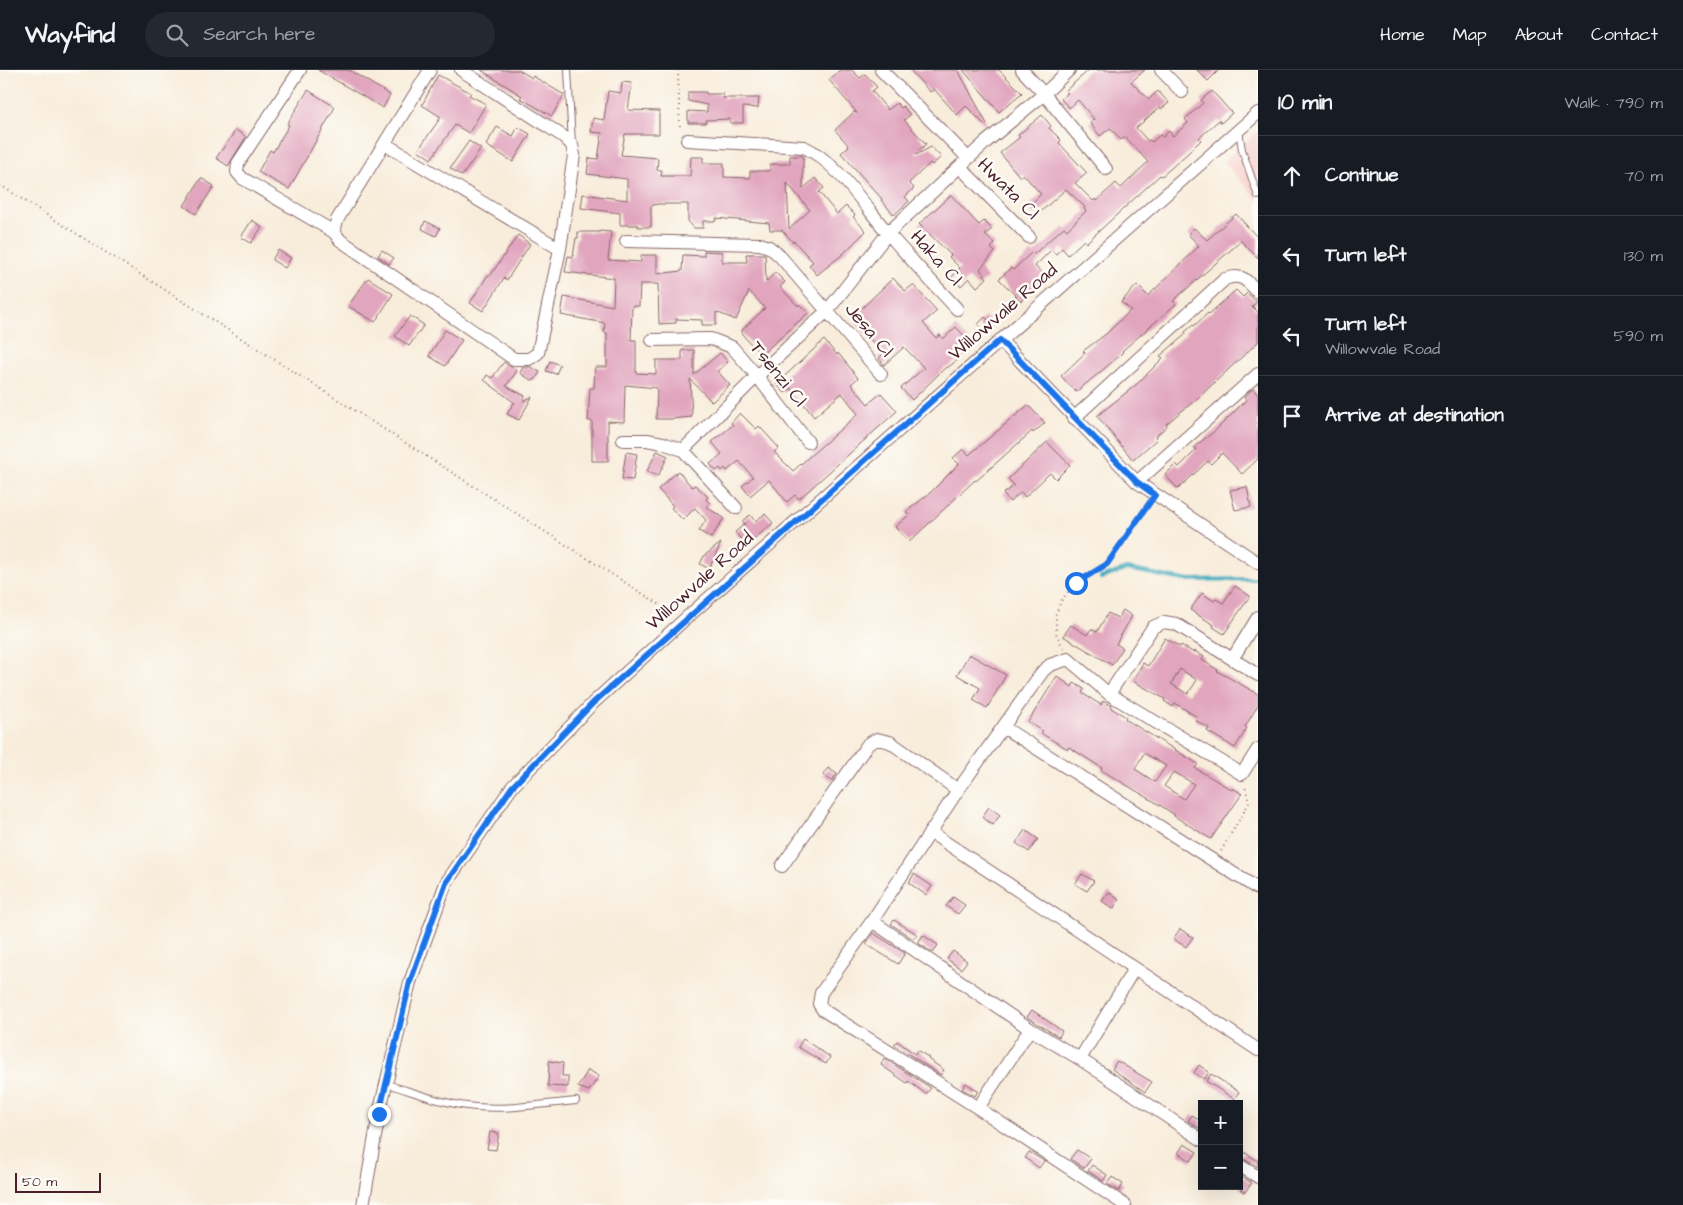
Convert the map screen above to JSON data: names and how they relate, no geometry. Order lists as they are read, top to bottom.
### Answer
{
  "streets": {
    "street": [
      "Hwata Cl",
      "Haka Cl",
      "Willowvale Road",
      "Jesa Cl",
      "Tsenzi Cl"
    ]
  },
  "scale_bar": "50 m",
  "page": {
    "header": "Wayfind",
    "search": "Search here",
    "nav": [
      "Home",
      "Map",
      "About",
      "Contact"
    ],
    "heading": ["10 min", "Walk · 790 m"],
    "list": [
      ["Continue", "70 m"],
      ["Turn left", "130 m"],
      ["Turn left", "Willowvale Road", "590 m"],
      "Arrive at destination"
    ],
    "map_buttons": ["+", "−"],
    "scale": "50 m"
  }
}
